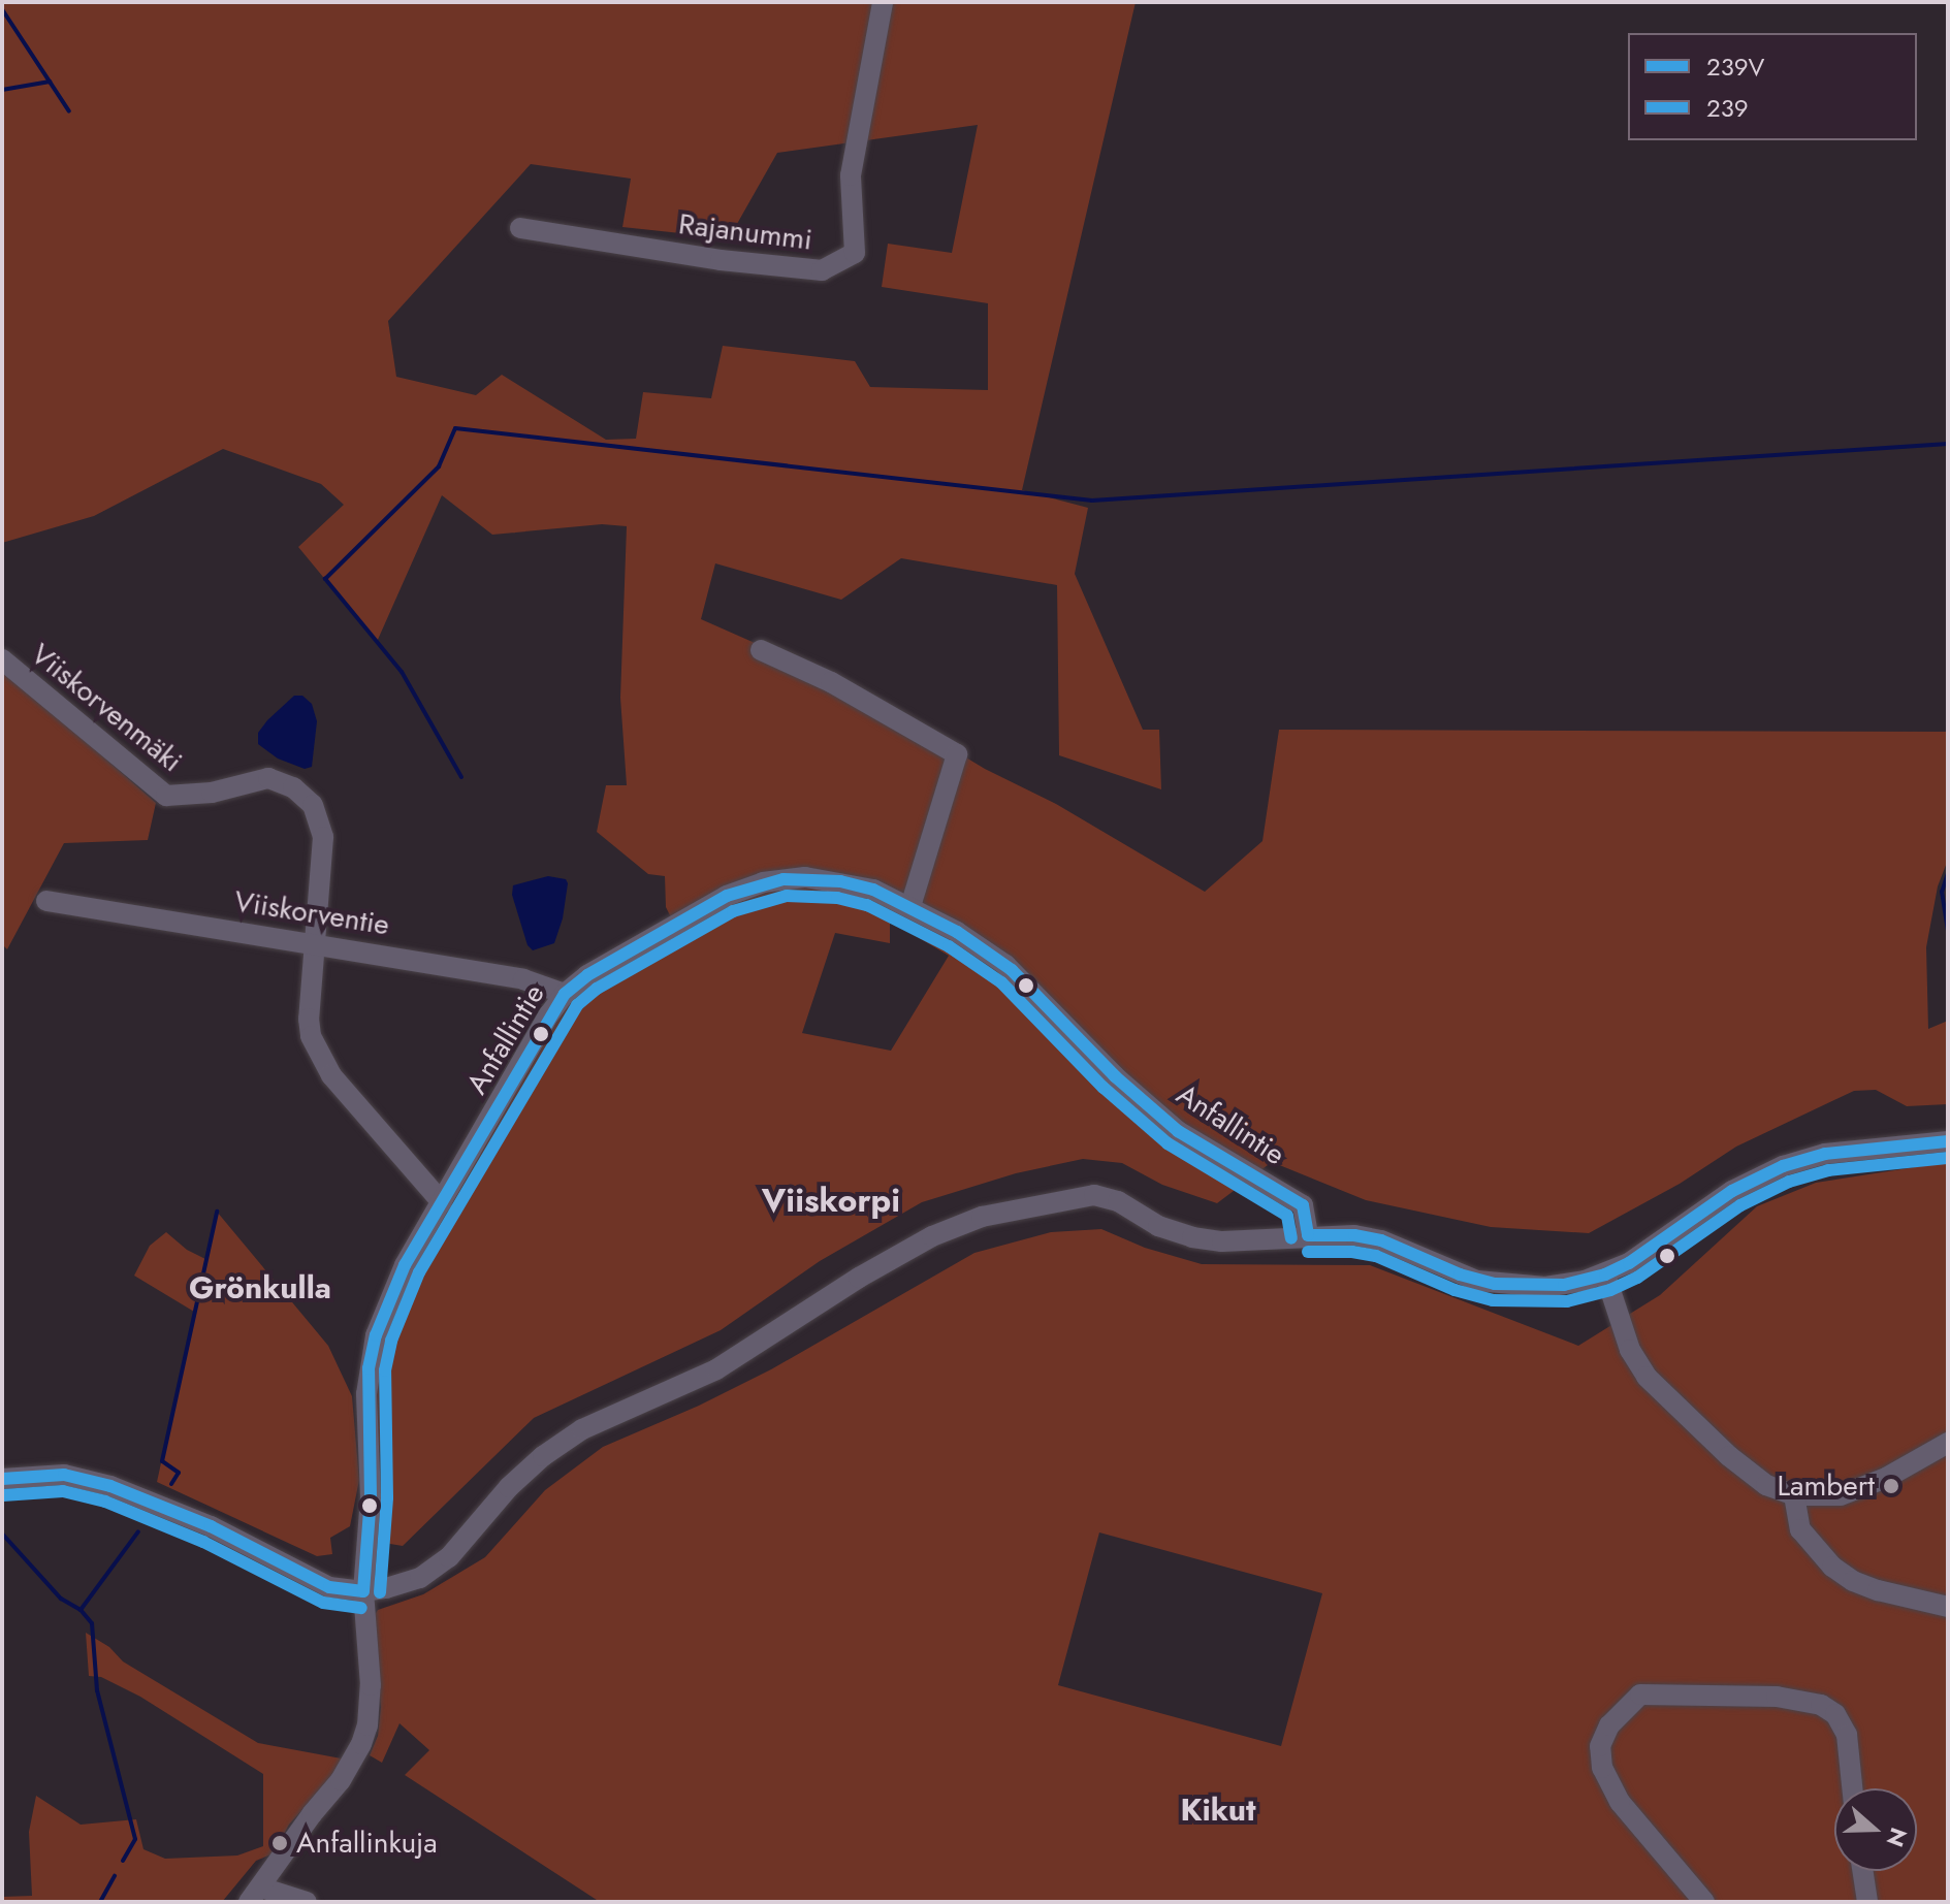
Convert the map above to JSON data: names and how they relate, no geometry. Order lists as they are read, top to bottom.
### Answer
{
  "streets": {
    "street": [
      "Rajanummi",
      "Viiskorvenmäki",
      "Viiskorventie",
      "Anfallintie"
    ]
  },
  "crossings": [
    ["Viiskorvenmäki", "Viiskorventie"],
    ["Viiskorvenmäki", "Anfallintie"],
    ["Viiskorventie", "Anfallintie"]
  ],
  "districts": ["Viiskorpi", "Grönkulla", "Kikut"],
  "places": ["Lambert", "Anfallinkuja"],
  "lines": ["transit line 239V", "transit line 239"],
  "legend": ["239V", "239"],
  "north": "right"
}
